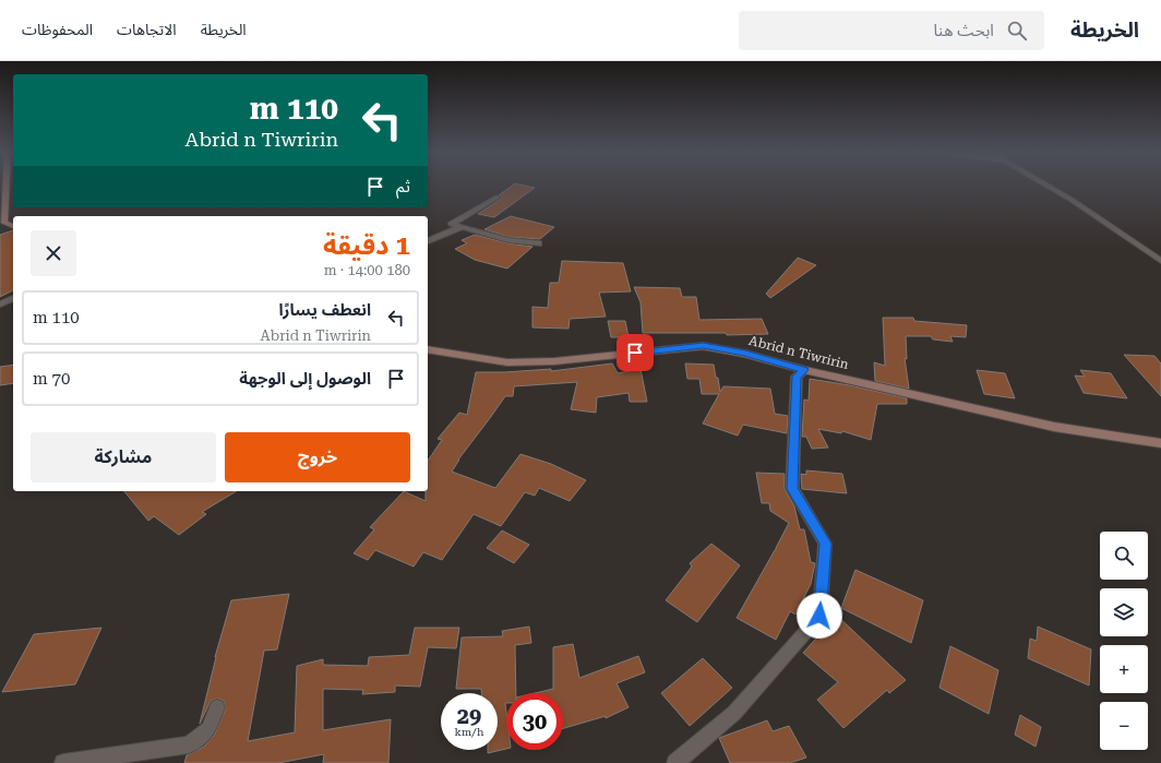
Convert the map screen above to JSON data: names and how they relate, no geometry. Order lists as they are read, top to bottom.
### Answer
{
  "streets": {
    "street": ["Abrid n Tiwririn"]
  },
  "page": {
    "header": "الخريطة",
    "search": "ابحث هنا",
    "nav": ["الخريطة", "الاتجاهات", "المحفوظات"],
    "turn": ["110 m", "Abrid n Tiwririn"],
    "then": "ثم",
    "heading": ["1 دقيقة", "180 m · 14:00"],
    "list": [
      {
        "name": "انعطف يسارًا",
        "note": "Abrid n Tiwririn",
        "value": "110 m"
      },
      {
        "name": "الوصول إلى الوجهة",
        "value": "70 m"
      }
    ],
    "buttons": ["خروج", "مشاركة"],
    "map_buttons": ["+", "−"],
    "speed": "29 km/h",
    "limit": "30"
  }
}
